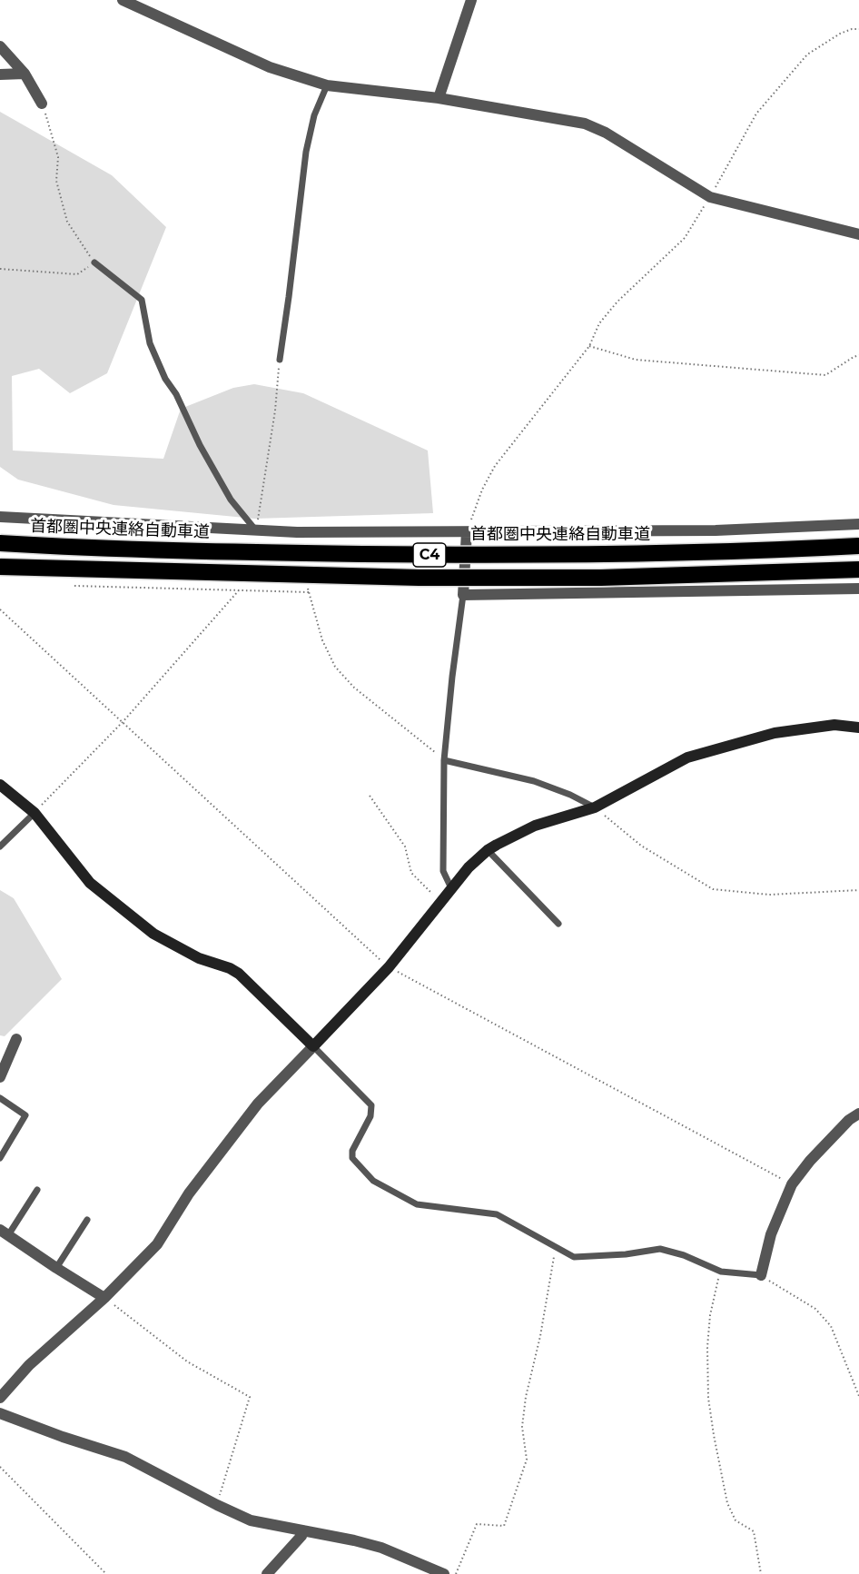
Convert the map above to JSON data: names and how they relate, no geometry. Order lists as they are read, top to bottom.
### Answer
{
  "streets": {
    "highway": ["首都圏中央連絡自動車道", "C4"]
  }
}
